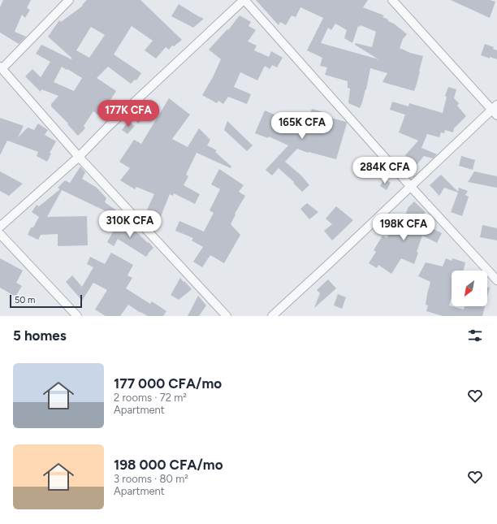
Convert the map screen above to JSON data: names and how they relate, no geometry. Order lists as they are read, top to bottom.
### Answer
{
  "scale_bar": "50 m",
  "north": "bottom left",
  "page": {
    "price": [
      "177K CFA",
      "165K CFA",
      "284K CFA",
      "310K CFA",
      "198K CFA"
    ],
    "scale": "50 m",
    "heading": "5 homes",
    "list": [
      {
        "name": "177 000 CFA/mo",
        "note": "2 rooms · 72 m² · Apartment"
      },
      {
        "name": "198 000 CFA/mo",
        "note": "3 rooms · 80 m² · Apartment"
      }
    ]
  }
}
